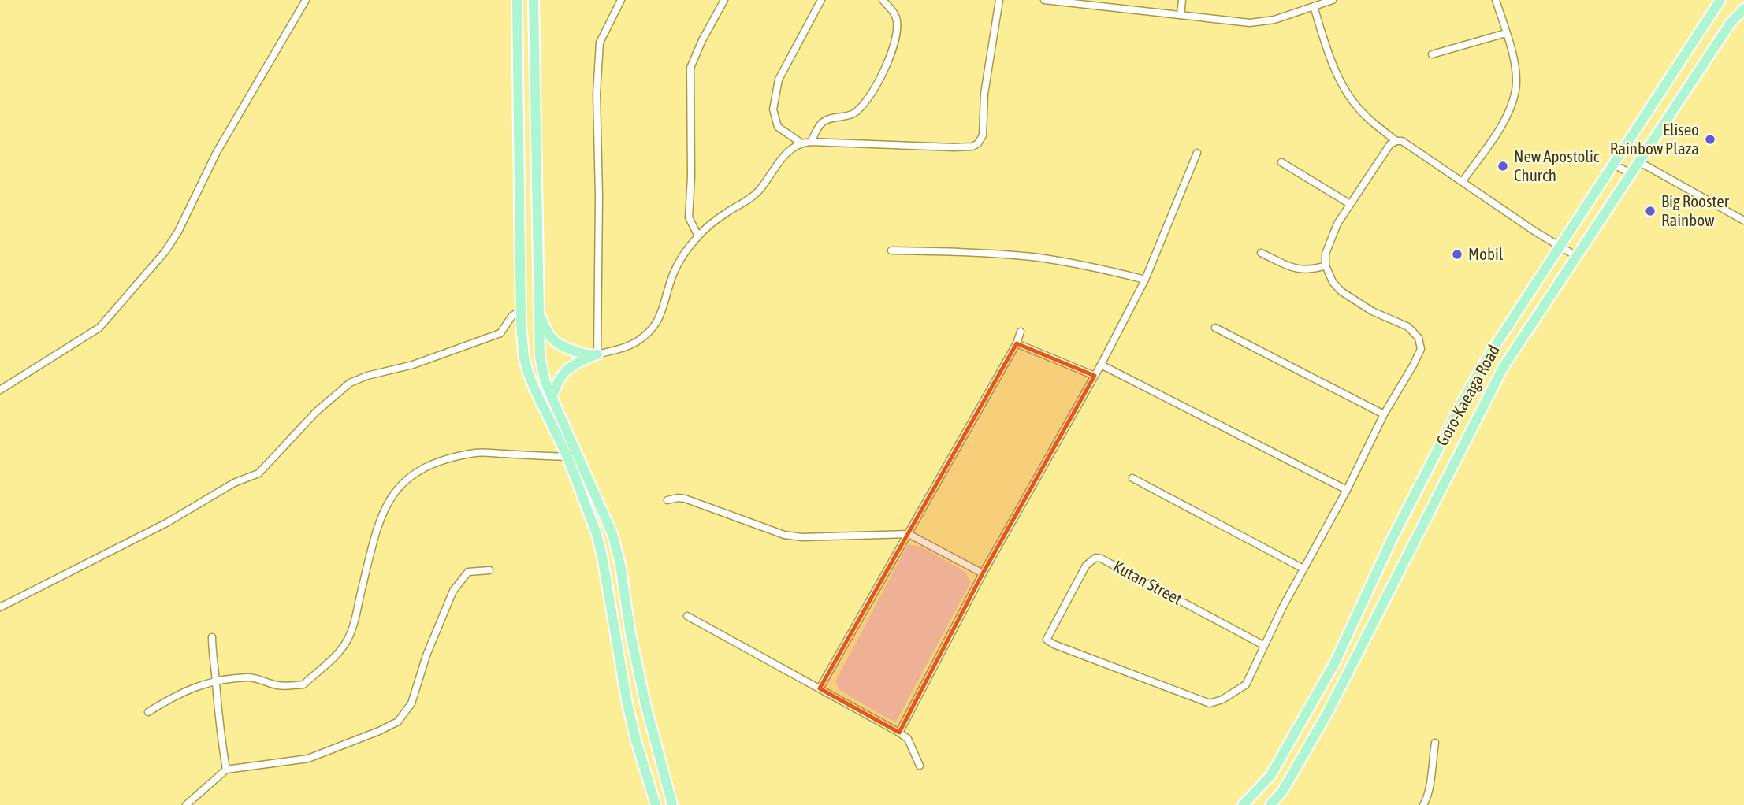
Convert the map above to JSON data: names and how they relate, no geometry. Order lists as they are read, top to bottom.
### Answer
{
  "streets": {
    "main road": ["Goro-Kaeaga Road"],
    "street": ["Kutan Street"]
  },
  "places": [
    "Eliseo Rainbow Plaza",
    "New Apostolic Church",
    "Big Rooster Rainbow",
    "Mobil"
  ]
}
